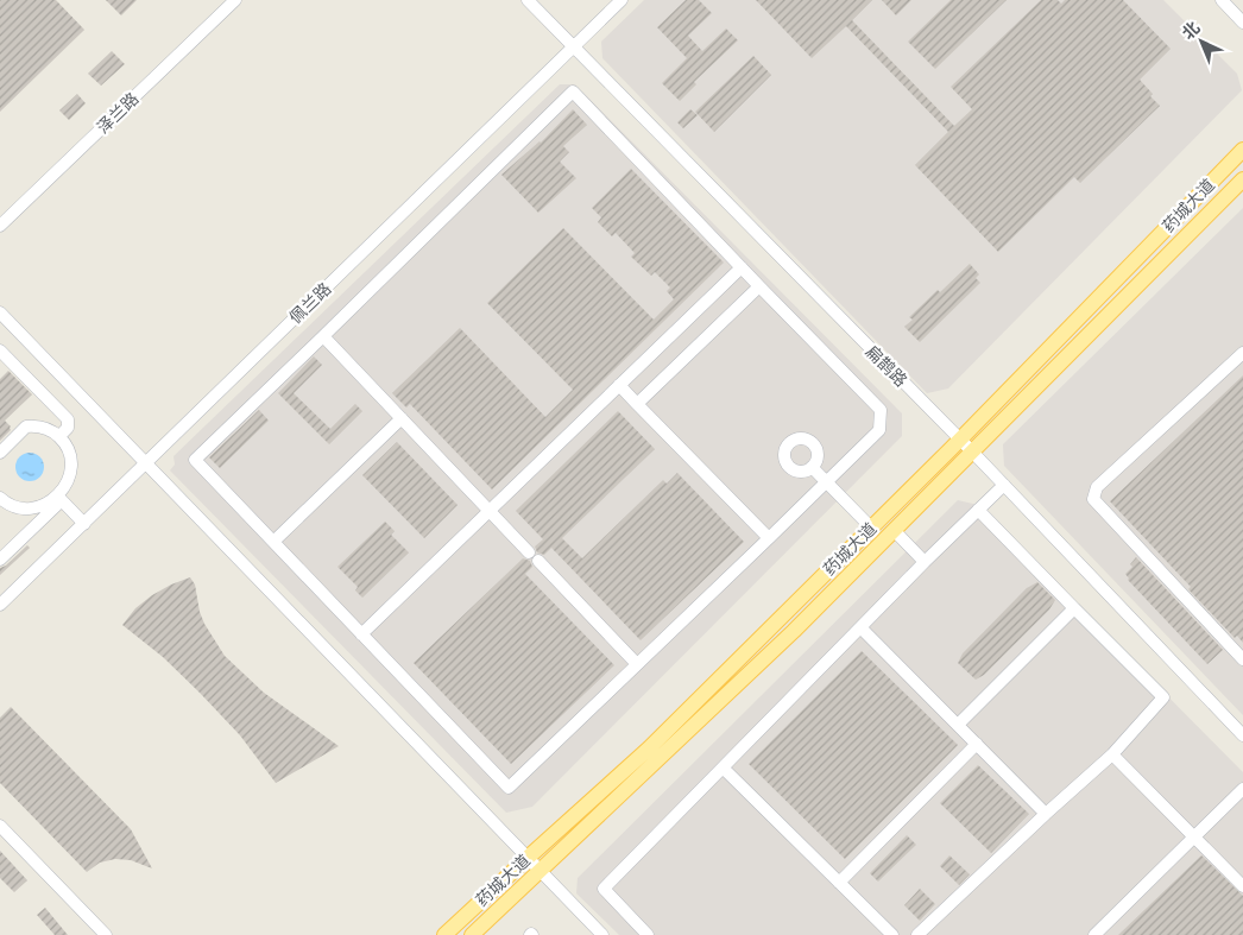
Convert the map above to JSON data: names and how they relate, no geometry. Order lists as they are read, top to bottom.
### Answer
{
  "streets": {
    "main road": ["药城大道"],
    "street": ["泽兰路", "佩兰路", "扁鹊路"]
  },
  "crossings": [
    ["药城大道", "扁鹊路"],
    ["佩兰路", "扁鹊路"]
  ],
  "north": "top left"
}
